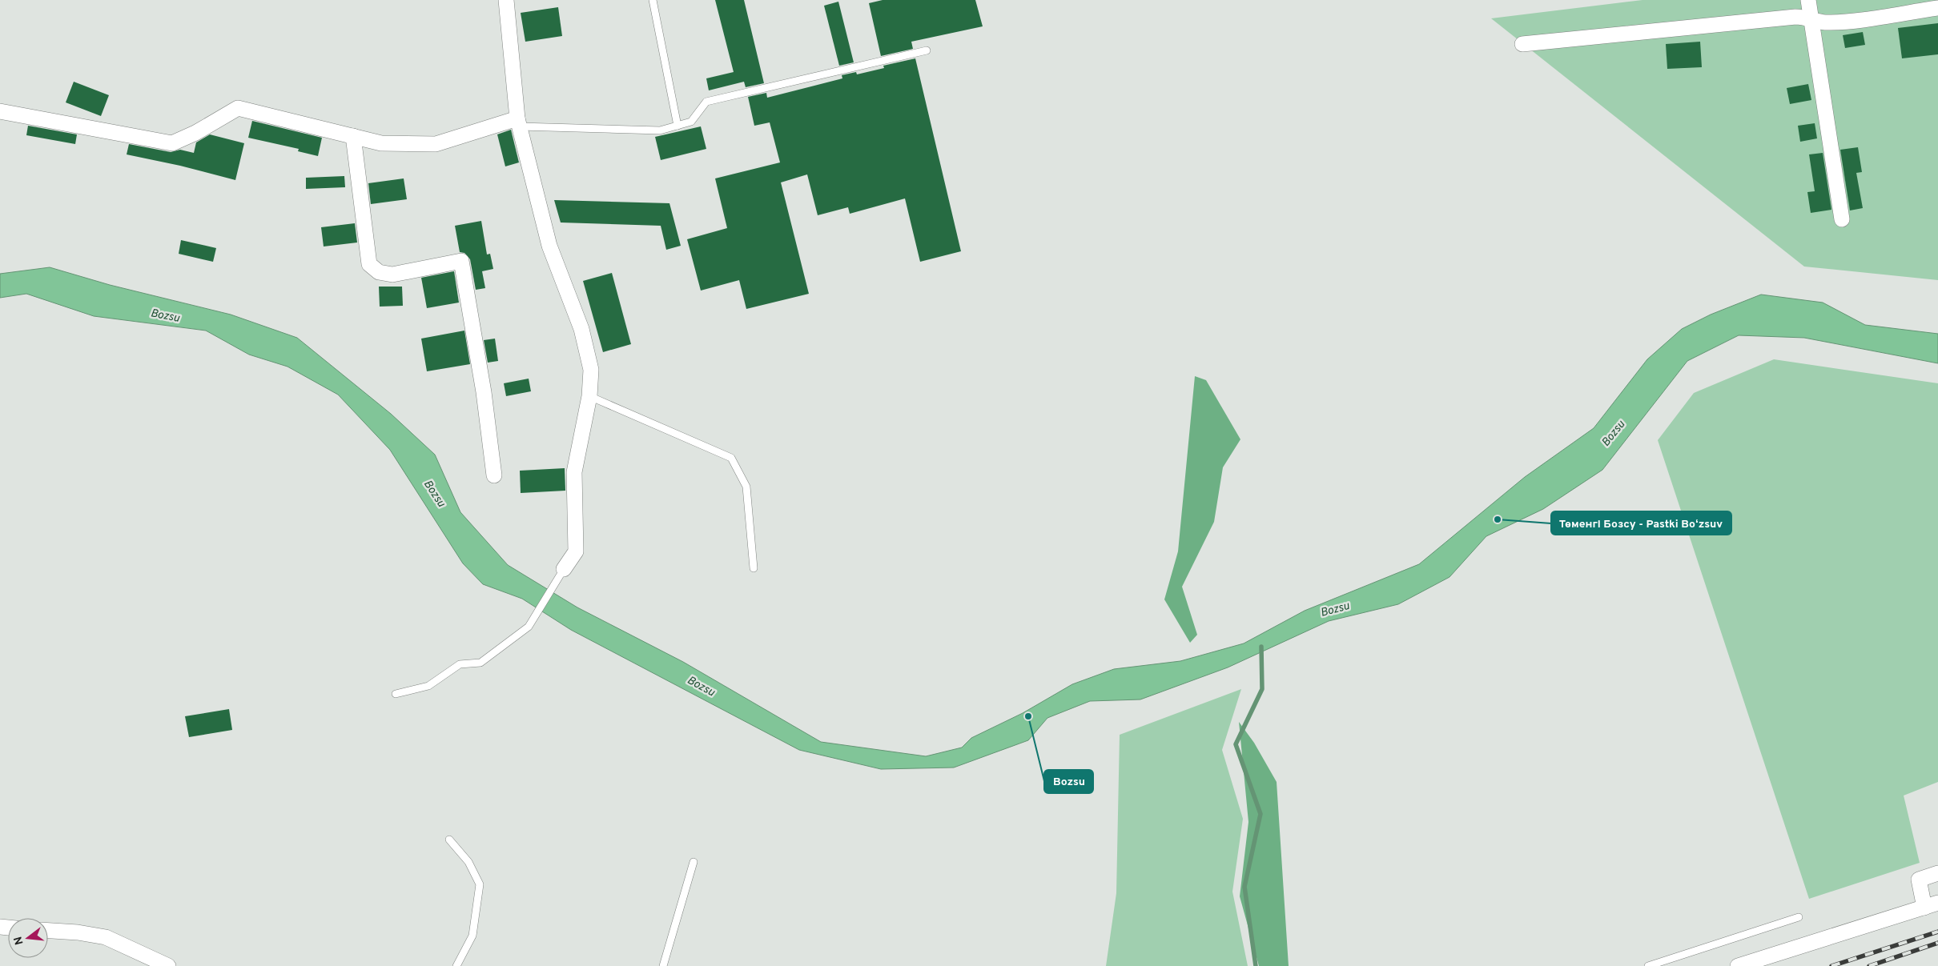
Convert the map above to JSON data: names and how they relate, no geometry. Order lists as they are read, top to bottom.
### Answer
{
  "water": ["Bozsu"],
  "places": ["Төменгі Бозсу - Pastki Boʻzsuv", "Bozsu"],
  "north": "left"
}
